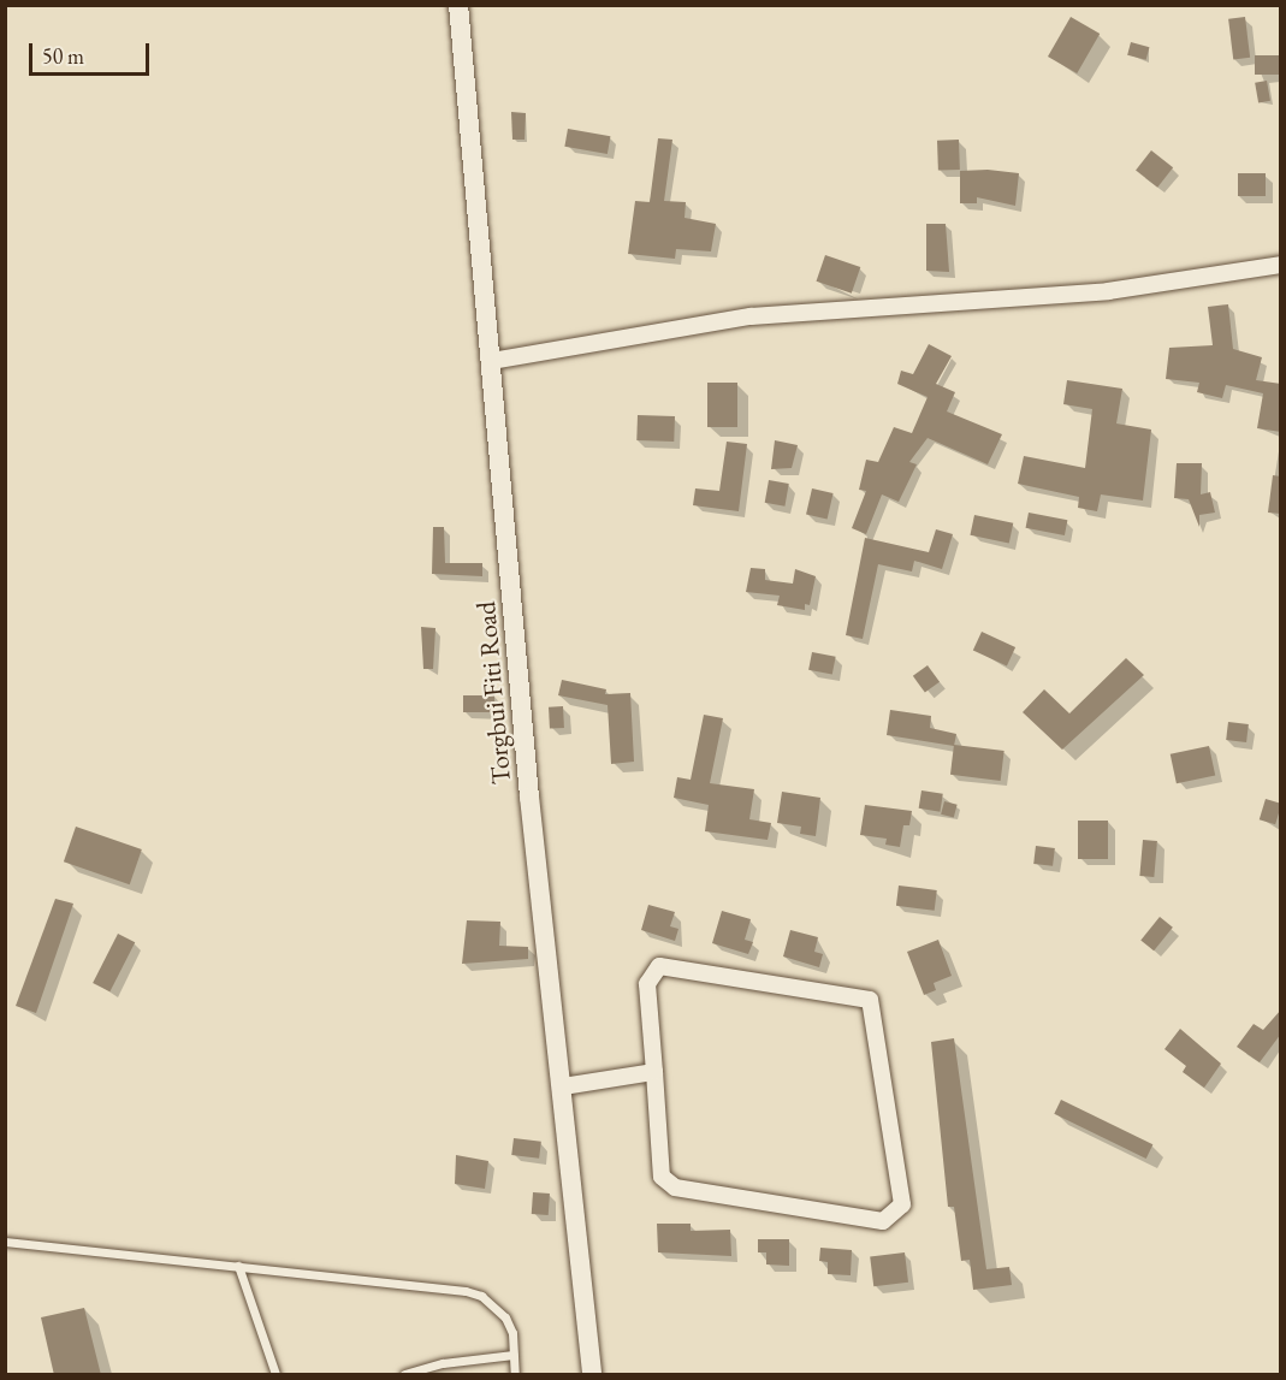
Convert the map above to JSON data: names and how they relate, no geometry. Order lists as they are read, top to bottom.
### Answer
{
  "streets": {
    "street": ["Torgbui Fiti Road"]
  },
  "scale_bar": "50 m"
}
